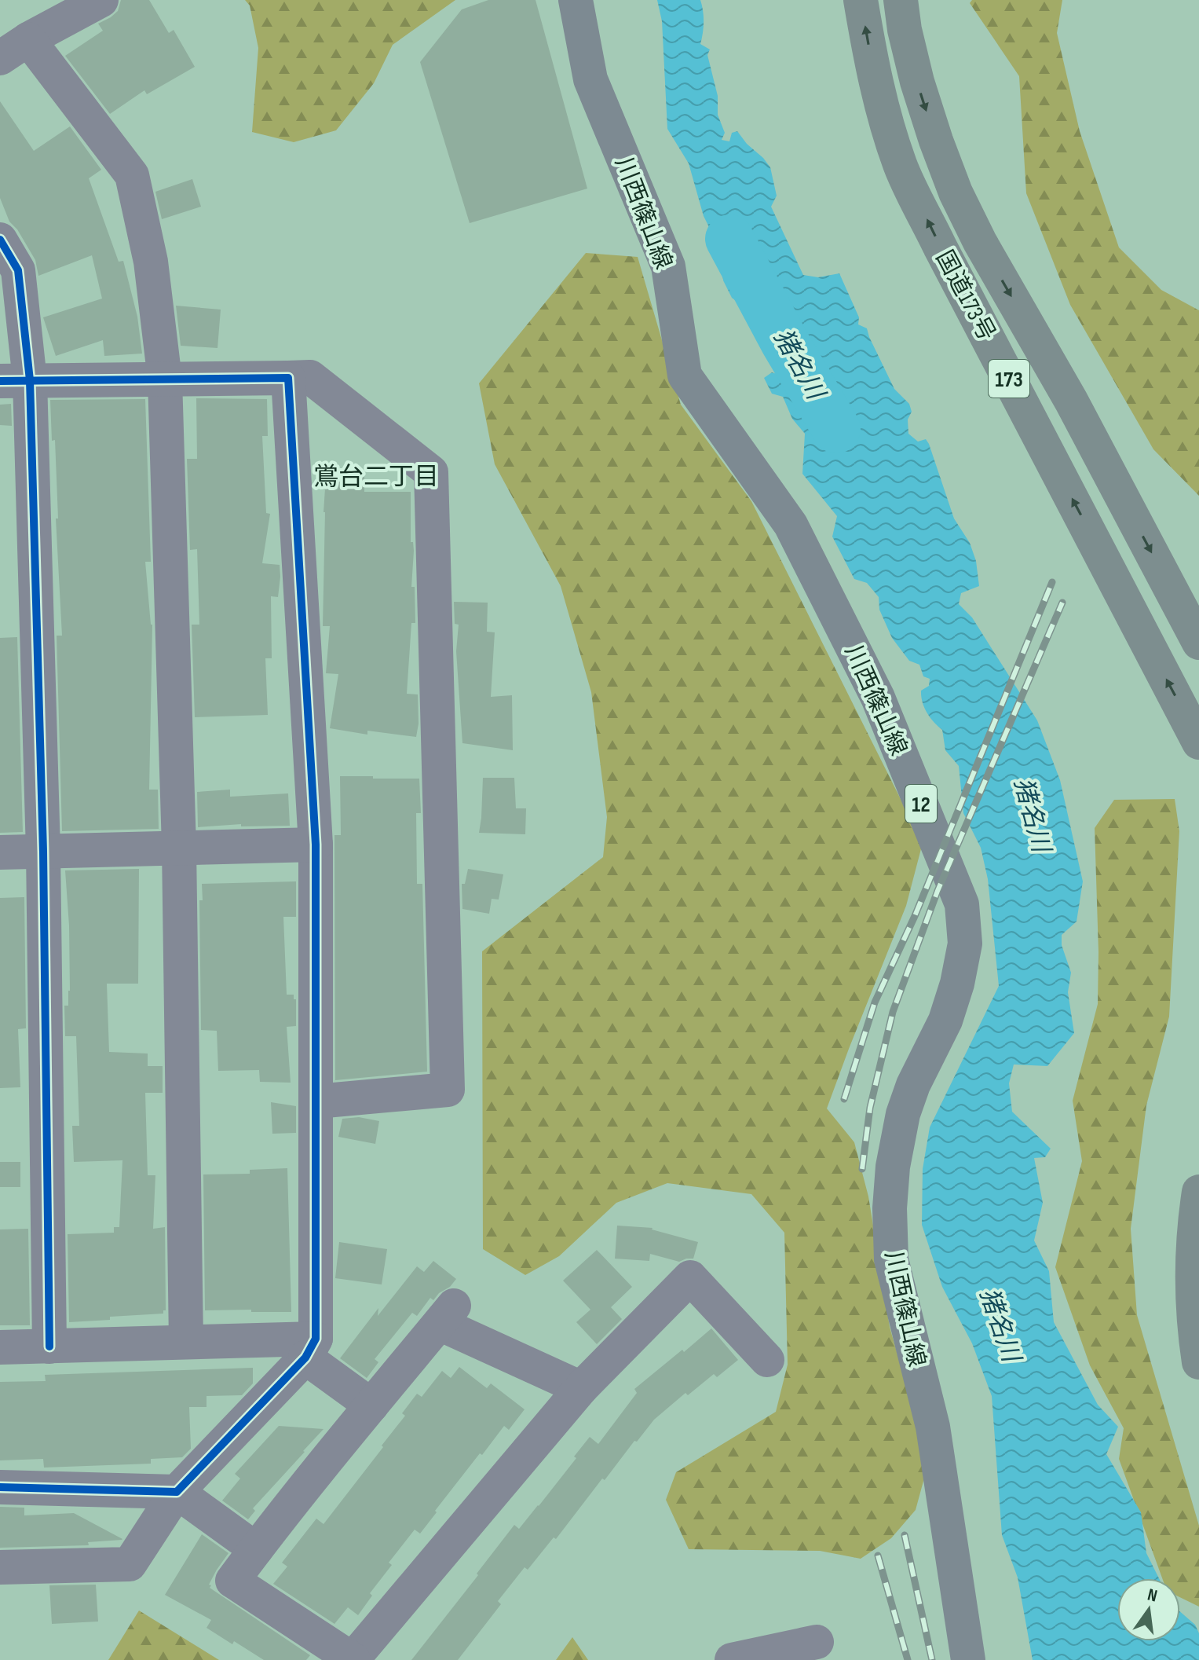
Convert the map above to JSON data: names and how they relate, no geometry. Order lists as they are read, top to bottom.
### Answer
{
  "streets": {
    "highway": ["国道173号", "173"],
    "main road": ["川西篠山線", "12"]
  },
  "districts": ["鴬台二丁目"],
  "water": ["猪名川"],
  "north": "top"
}
